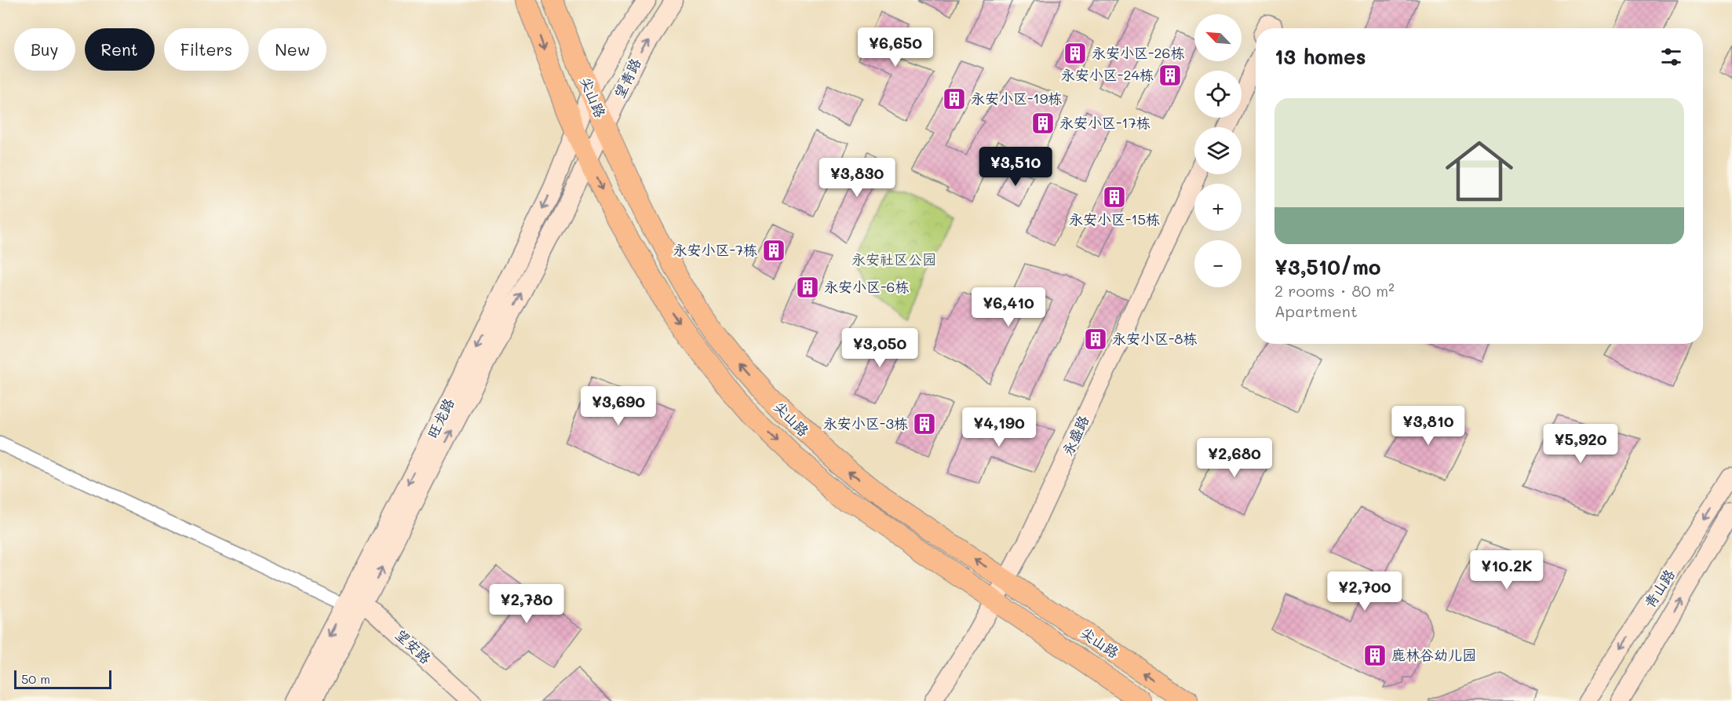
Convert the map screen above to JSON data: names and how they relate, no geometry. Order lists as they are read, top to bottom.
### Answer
{
  "streets": {
    "main road": [
      "望青路",
      "尖山路",
      "旺龙路",
      "永盛路",
      "青山路",
      "望安路"
    ]
  },
  "crossings": [
    ["望青路", "尖山路"],
    ["望青路", "旺龙路"],
    ["尖山路", "旺龙路"],
    ["尖山路", "永盛路"],
    ["旺龙路", "望安路"]
  ],
  "parks": ["永安社区公园"],
  "places": {
    "building": [
      "永安小区-26栋",
      "永安小区-24栋",
      "永安小区-19栋",
      "永安小区-17栋",
      "永安小区-15栋",
      "永安小区-7栋",
      "永安小区-6栋",
      "永安小区-8栋",
      "永安小区-3栋",
      "鹿林谷幼儿园"
    ]
  },
  "scale_bar": "50 m",
  "north": "top left",
  "page": {
    "map_buttons": ["+", "−"],
    "price": [
      "¥6,650",
      "¥3,510",
      "¥3,830",
      "¥6,410",
      "¥3,050",
      "¥3,690",
      "¥3,810",
      "¥4,190",
      "¥5,920",
      "¥2,680",
      "¥10.2K",
      "¥2,700",
      "¥2,780"
    ],
    "chip": [
      "Buy",
      "Rent",
      "Filters",
      "New"
    ],
    "heading": "13 homes",
    "list": [
      {
        "name": "¥3,510/mo",
        "note": "2 rooms · 80 m² · Apartment"
      }
    ],
    "scale": "50 m"
  }
}
